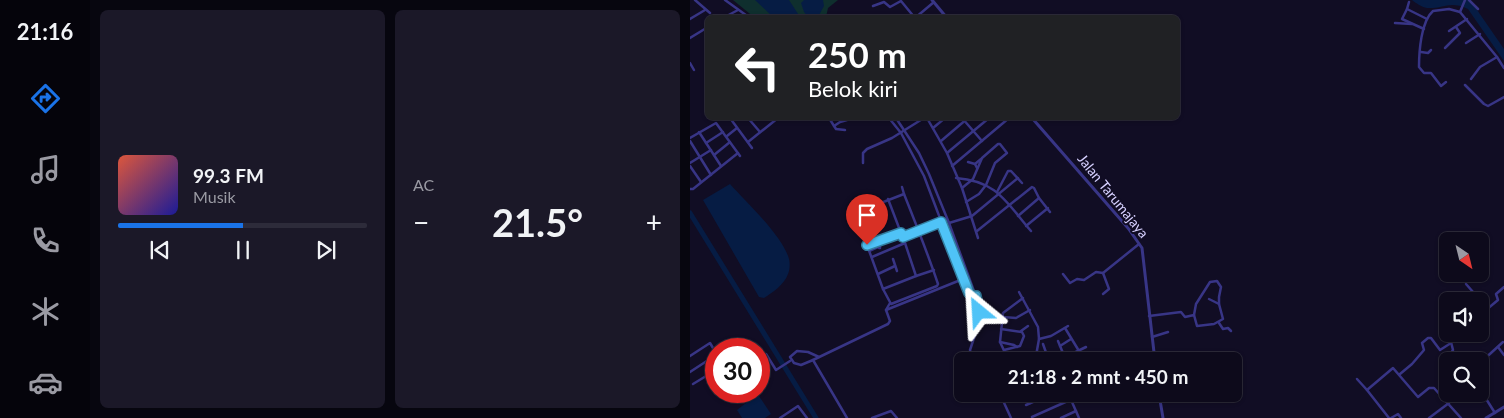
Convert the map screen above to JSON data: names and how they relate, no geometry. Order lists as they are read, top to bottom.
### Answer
{
  "streets": {
    "street": ["Jalan Tarumajaya"]
  },
  "north": "bottom right",
  "page": {
    "tabs": "21:16",
    "tile": "AC",
    "turn": ["250 m", "Belok kiri"],
    "song": ["99.3 FM", "Musik"],
    "heat": ["−", "21.5°", "+"],
    "limit": "30",
    "trip": "21:18 · 2 mnt · 450 m"
  }
}
